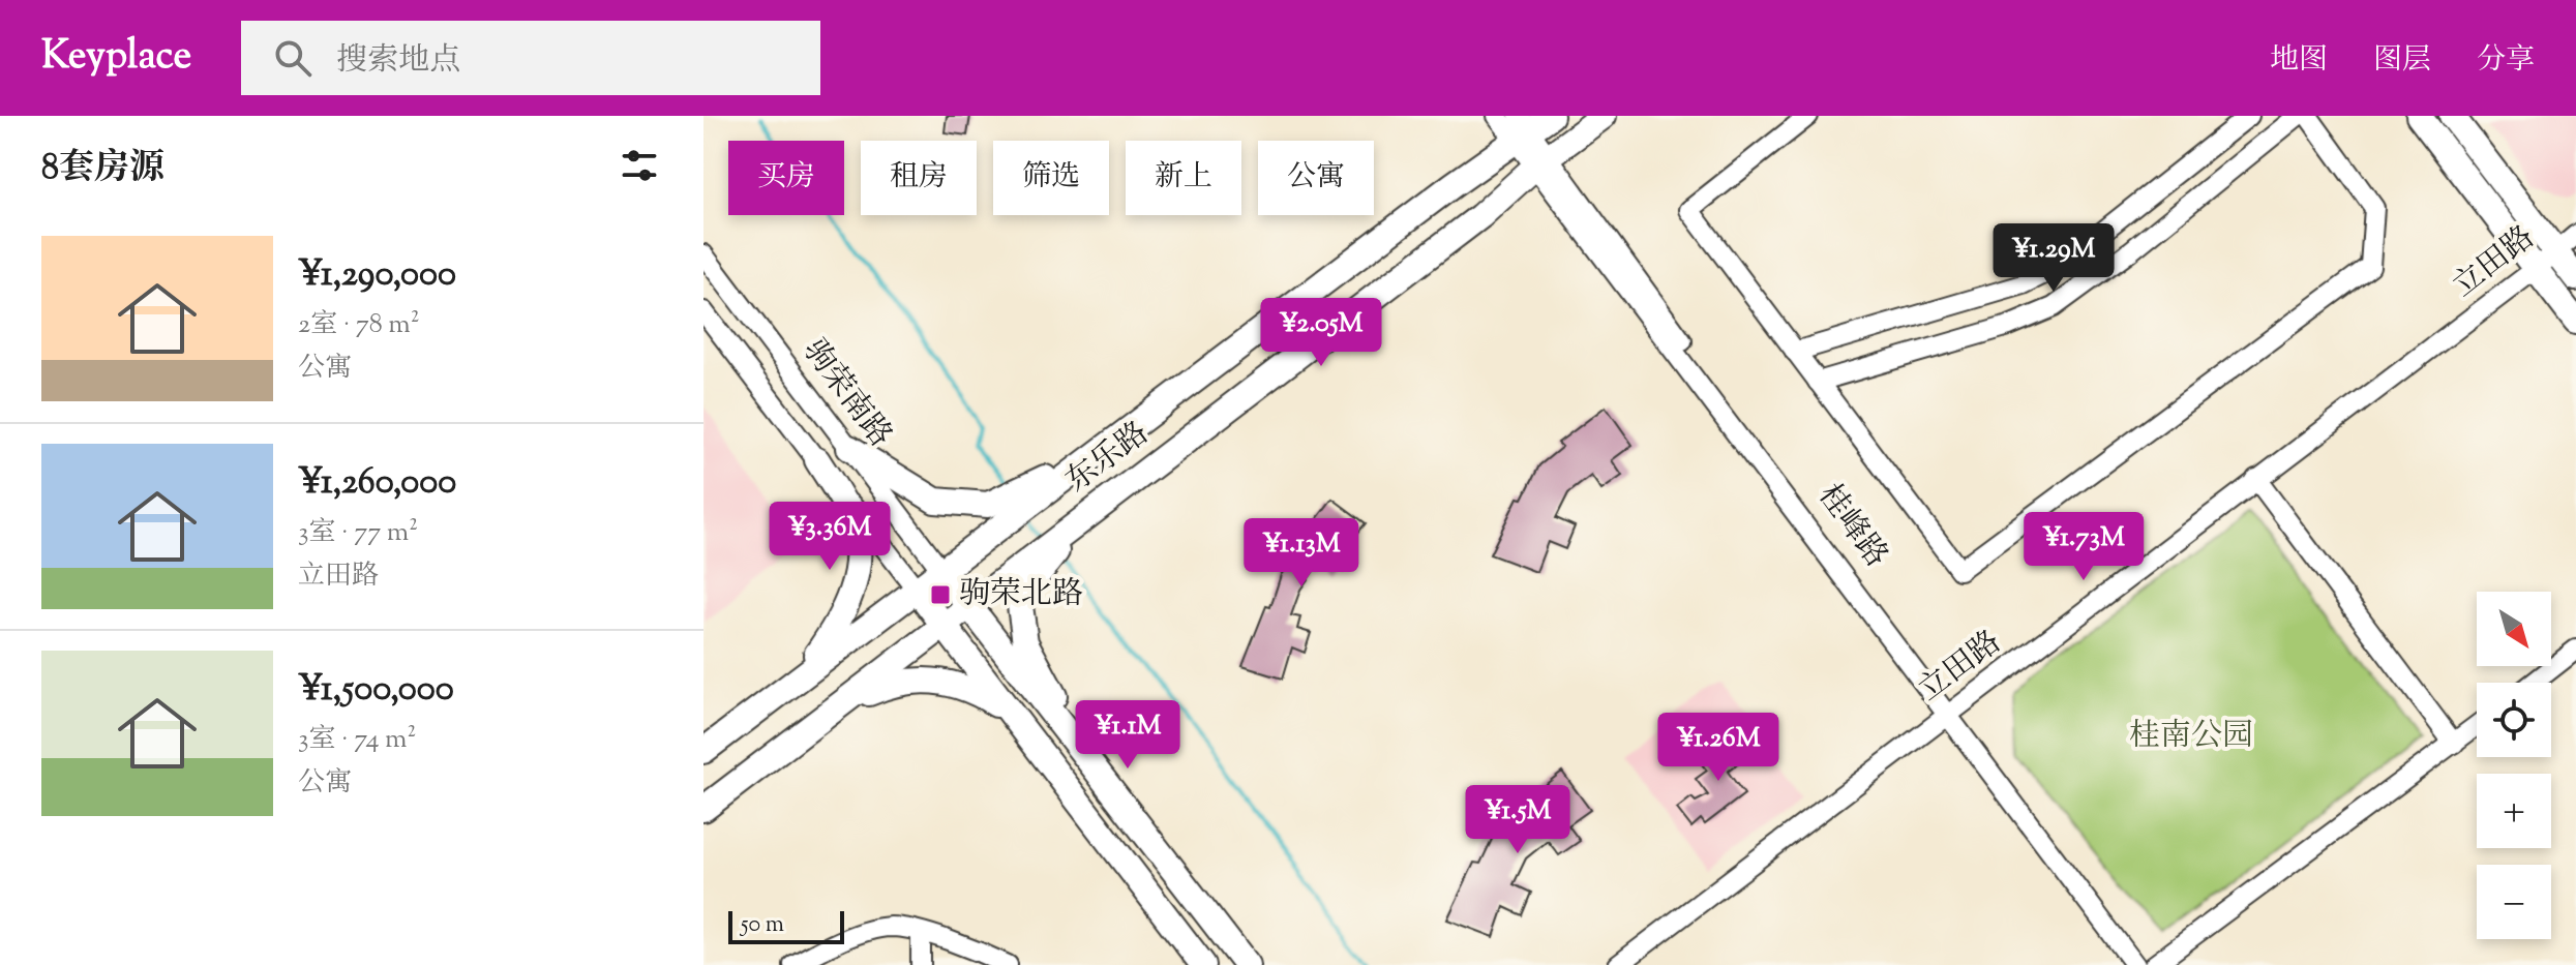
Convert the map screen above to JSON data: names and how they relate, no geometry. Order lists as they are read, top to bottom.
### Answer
{
  "streets": {
    "main road": ["东乐路"],
    "street": ["立田路", "驹荣南路", "桂峰路"]
  },
  "crossings": [
    ["立田路", "桂峰路"],
    ["驹荣南路", "东乐路"],
    ["东乐路", "桂峰路"]
  ],
  "parks": ["桂南公园"],
  "places": {
    "transit": ["驹荣北路"]
  },
  "scale_bar": "50 m",
  "north": "bottom right",
  "page": {
    "header": "Keyplace",
    "search": "搜索地点",
    "nav": ["地图", "图层", "分享"],
    "heading": "8套房源",
    "chip": [
      "买房",
      "租房",
      "筛选",
      "新上",
      "公寓"
    ],
    "list": [
      {
        "name": "¥1,290,000",
        "note": "2室 · 78 m² · 公寓"
      },
      {
        "name": "¥1,260,000",
        "note": "3室 · 77 m² · 立田路"
      },
      {
        "name": "¥1,500,000",
        "note": "3室 · 74 m² · 公寓"
      }
    ],
    "price": [
      "¥1.29M",
      "¥2.05M",
      "¥3.36M",
      "¥1.73M",
      "¥1.13M",
      "¥1.1M",
      "¥1.26M",
      "¥1.5M"
    ],
    "map_buttons": ["+", "−"],
    "scale": "50 m"
  }
}
